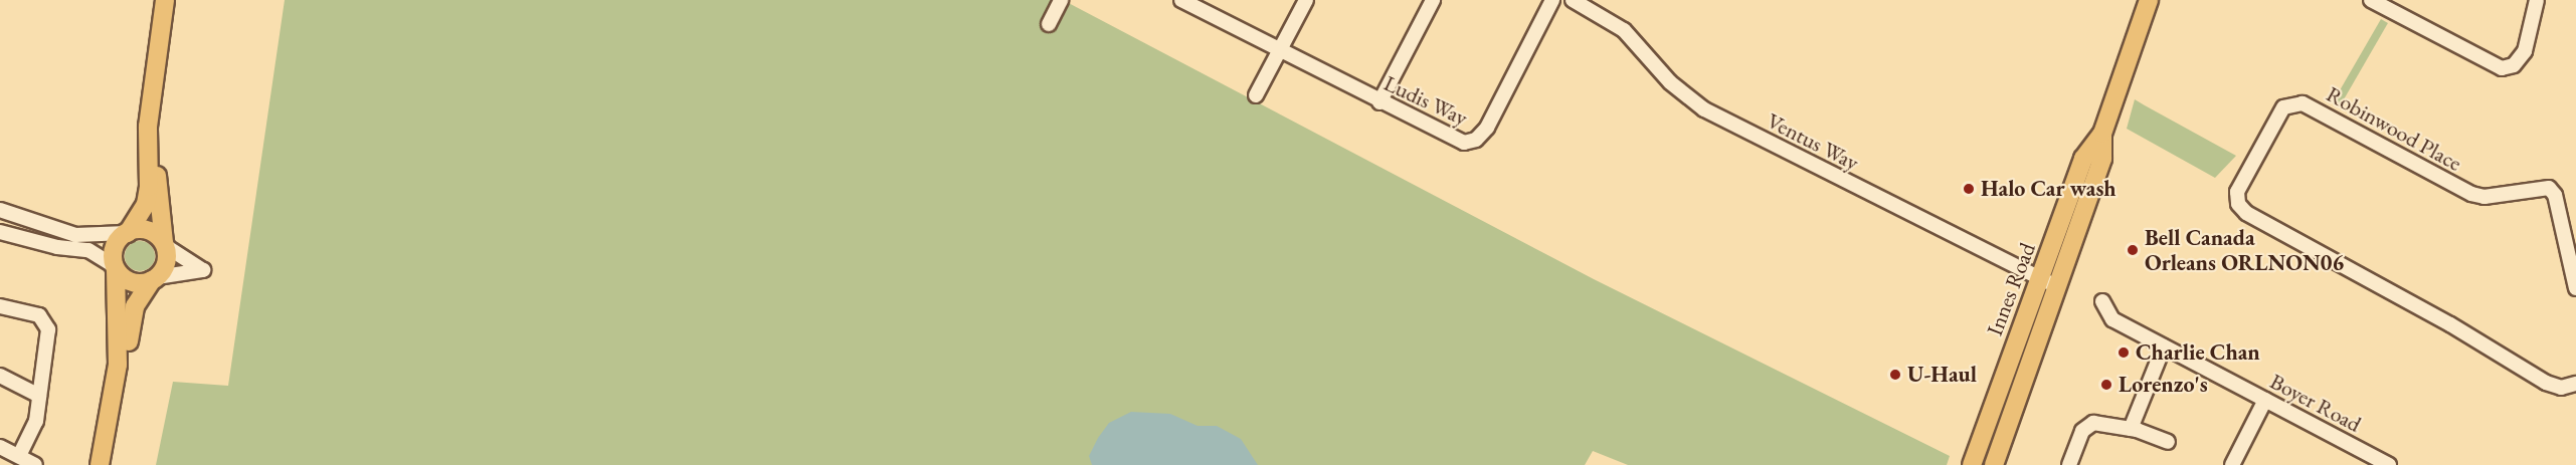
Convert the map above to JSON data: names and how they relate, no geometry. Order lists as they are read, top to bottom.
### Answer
{
  "streets": {
    "main road": ["Innes Road"],
    "street": [
      "Ludis Way",
      "Robinwood Place",
      "Ventus Way",
      "Boyer Road"
    ]
  },
  "crossings": [
    ["Ventus Way", "Innes Road"]
  ],
  "places": [
    "Halo Car wash",
    "Bell Canada Orleans ORLNON06",
    "Charlie Chan",
    "U-Haul",
    "Lorenzo's"
  ]
}
